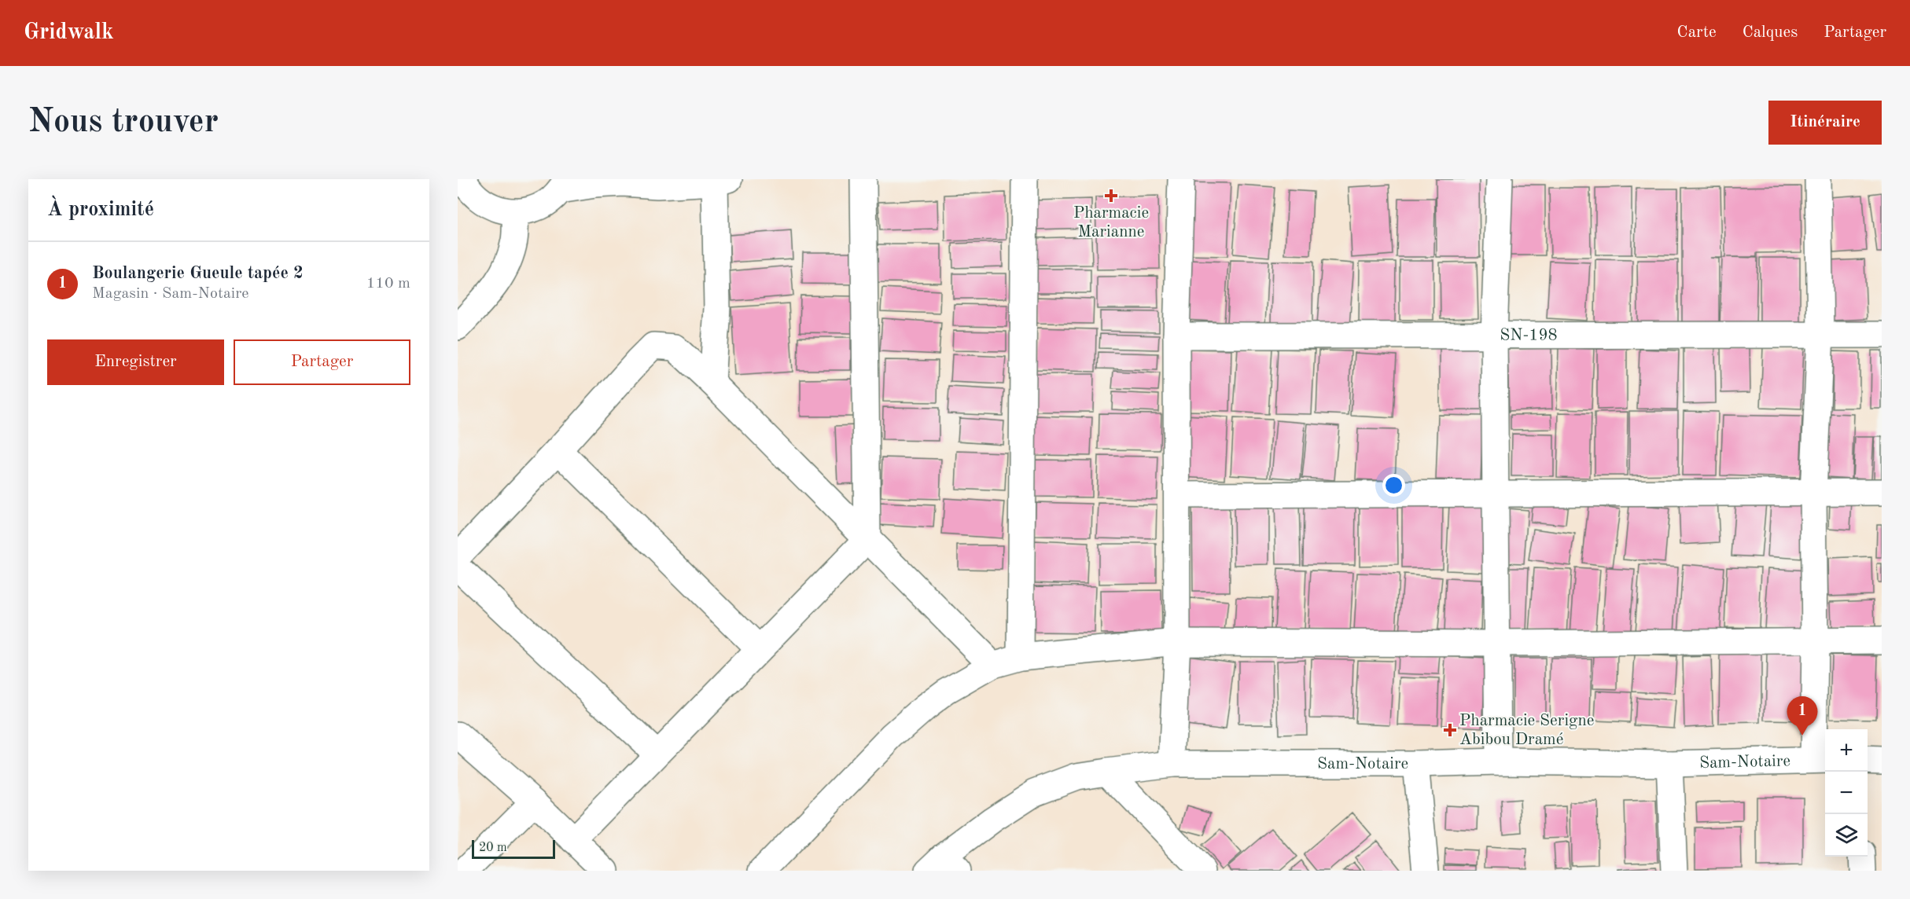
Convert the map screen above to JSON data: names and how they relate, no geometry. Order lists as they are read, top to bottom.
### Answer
{
  "streets": {
    "street": ["SN-198", "Sam-Notaire"]
  },
  "places": {
    "health": ["Pharmacie Marianne", "Pharmacie Serigne Abibou Dramé"]
  },
  "scale_bar": "20 m",
  "page": {
    "header": "Gridwalk",
    "nav": ["Carte", "Calques", "Partager"],
    "buttons": [
      "Itinéraire",
      ["Enregistrer", "Partager"]
    ],
    "title": "Nous trouver",
    "heading": "À proximité",
    "list": [
      {
        "mark": "1",
        "name": "Boulangerie Gueule tapée 2",
        "note": "Magasin · Sam-Notaire",
        "value": "110 m"
      }
    ],
    "pins": "1",
    "map_buttons": ["+", "−"],
    "scale": "20 m"
  }
}
